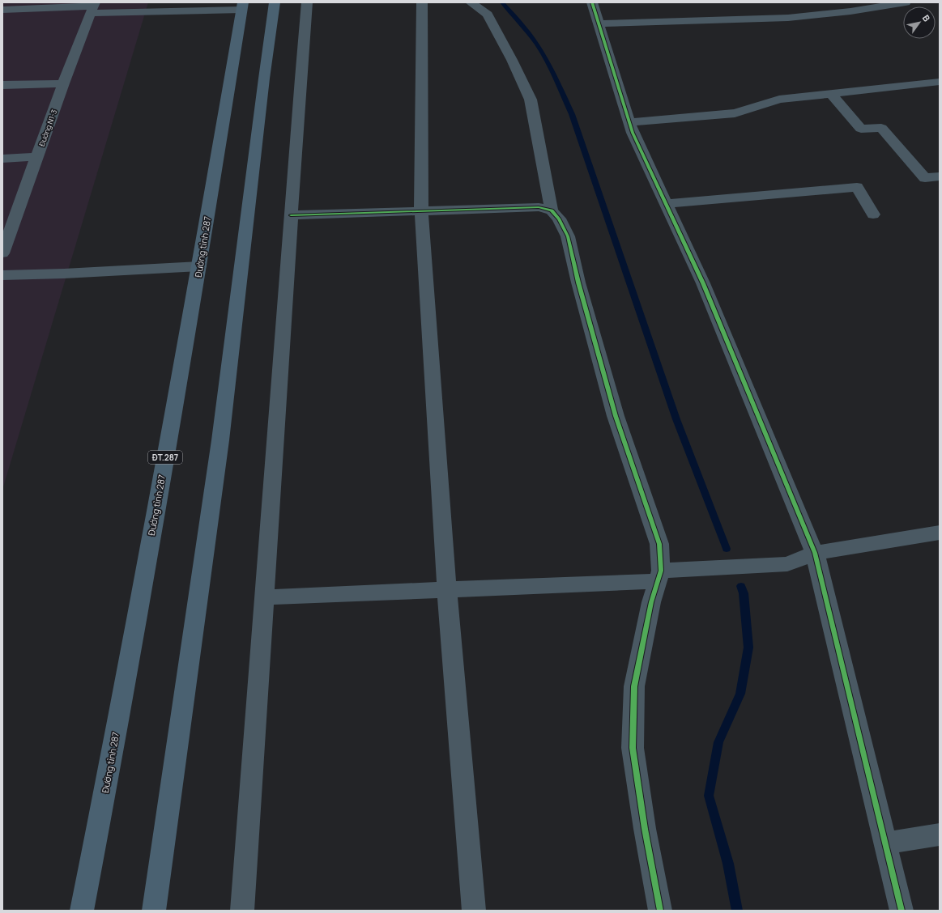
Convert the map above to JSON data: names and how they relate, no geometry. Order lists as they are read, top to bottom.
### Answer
{
  "streets": {
    "main road": ["Đường tỉnh 287", "ĐT.287"],
    "street": ["Đường N1-3"]
  },
  "north": "top right"
}
